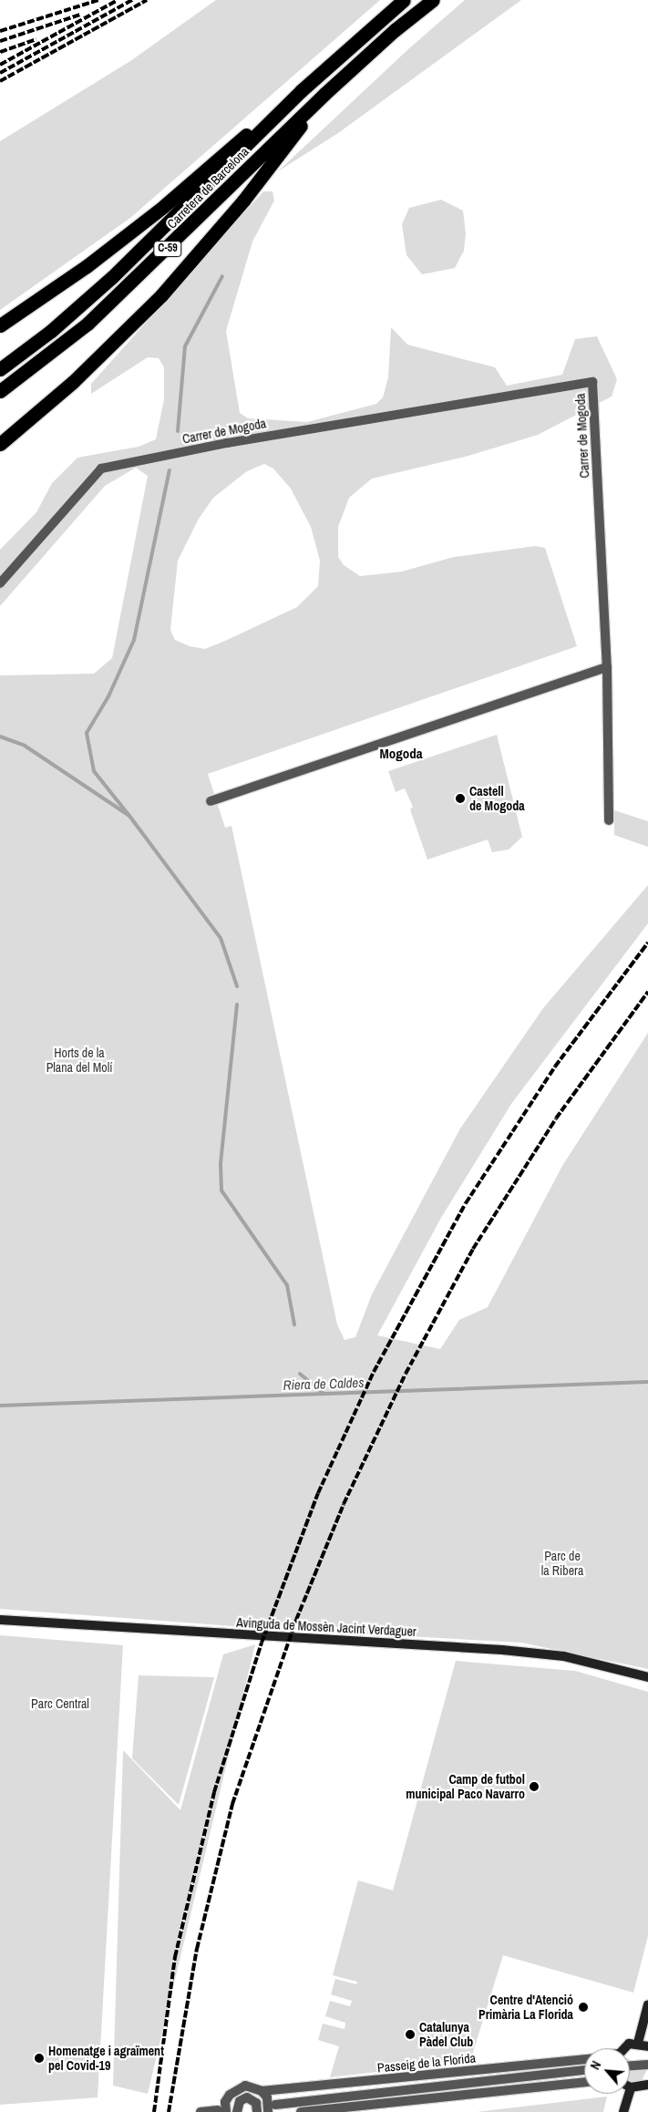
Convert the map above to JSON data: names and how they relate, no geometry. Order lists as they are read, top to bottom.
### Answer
{
  "streets": {
    "highway": ["Carretera de Barcelona", "C-59"],
    "main road": ["Avinguda de Mossèn Jacint Verdaguer"],
    "street": ["Carrer de Mogoda", "Passeig de la Florida"]
  },
  "districts": ["Mogoda"],
  "water": ["Riera de Caldes"],
  "parks": ["Horts de la Plana del Molí", "Parc de la Ribera", "Parc Central"],
  "places": [
    "Castell de Mogoda",
    "Camp de futbol municipal Paco Navarro",
    "Centre d'Atenció Primària La Florida",
    "Catalunya Pàdel Club",
    "Homenatge i agraïment pel Covid-19"
  ],
  "north": "top left"
}
